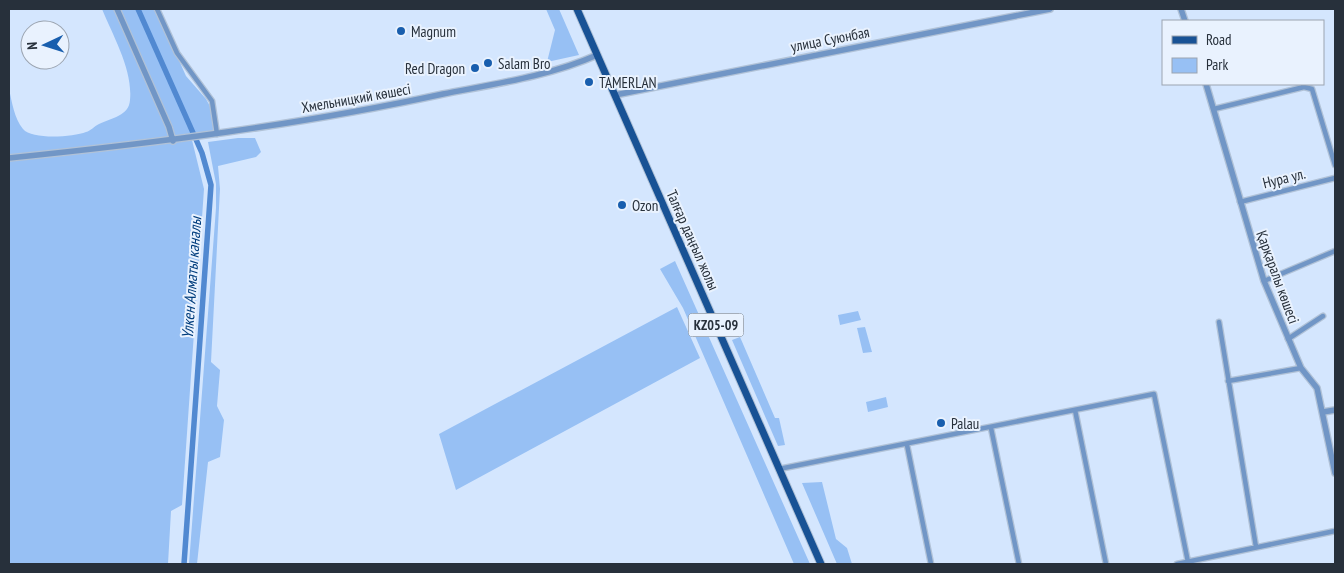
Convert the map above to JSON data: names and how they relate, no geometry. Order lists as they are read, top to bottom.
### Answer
{
  "streets": {
    "main road": ["Талғар даңғыл жолы", "KZ05-09"],
    "street": [
      "улица Суюнбая",
      "Хмельницкий көшесі",
      "Нура ул.",
      "Қарқаралы көшесі"
    ]
  },
  "crossings": [
    ["улица Суюнбая", "Талғар даңғыл жолы"],
    ["Хмельницкий көшесі", "Талғар даңғыл жолы"],
    ["Нура ул.", "Қарқаралы көшесі"]
  ],
  "water": ["Үлкен Алматы каналы"],
  "places": [
    "Magnum",
    "Salam Bro",
    "Red Dragon",
    "TAMERLAN",
    "Ozon",
    "Palau"
  ],
  "legend": ["Road", "Park"],
  "north": "left"
}
